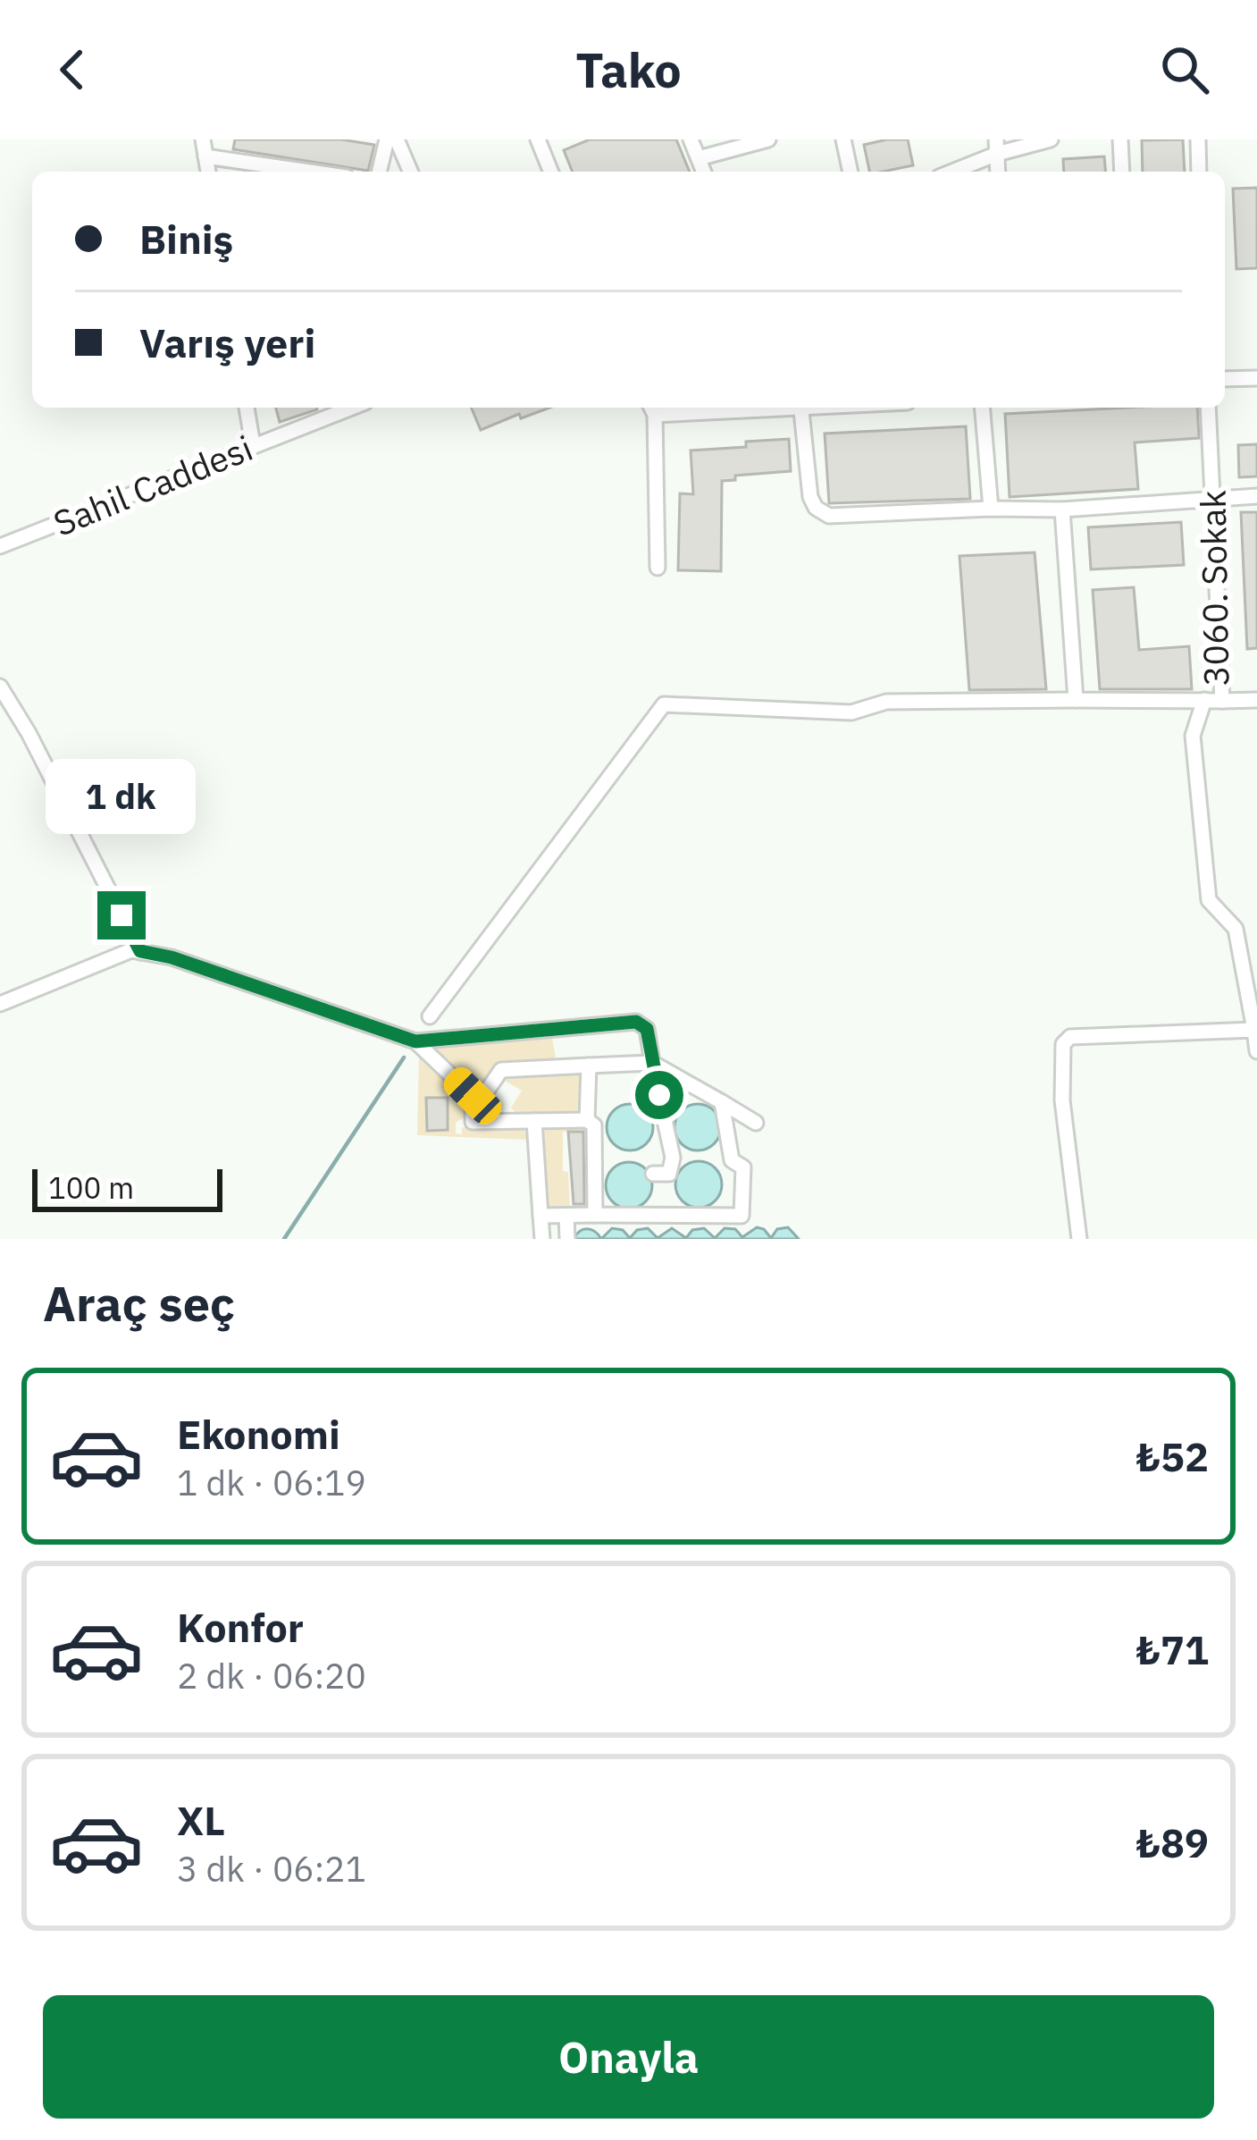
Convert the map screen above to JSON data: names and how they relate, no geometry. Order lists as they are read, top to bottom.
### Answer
{
  "streets": {
    "street": ["Sahil Caddesi", "3060. Sokak"]
  },
  "scale_bar": "100 m",
  "page": {
    "header": "Tako",
    "banner": ["Biniş", "Varış yeri"],
    "bubble": "1 dk",
    "scale": "100 m",
    "heading": "Araç seç",
    "list": [
      {
        "name": "Ekonomi",
        "note": "1 dk · 06:19",
        "value": "₺52"
      },
      {
        "name": "Konfor",
        "note": "2 dk · 06:20",
        "value": "₺71"
      },
      {
        "name": "XL",
        "note": "3 dk · 06:21",
        "value": "₺89"
      }
    ],
    "buttons": "Onayla"
  }
}
